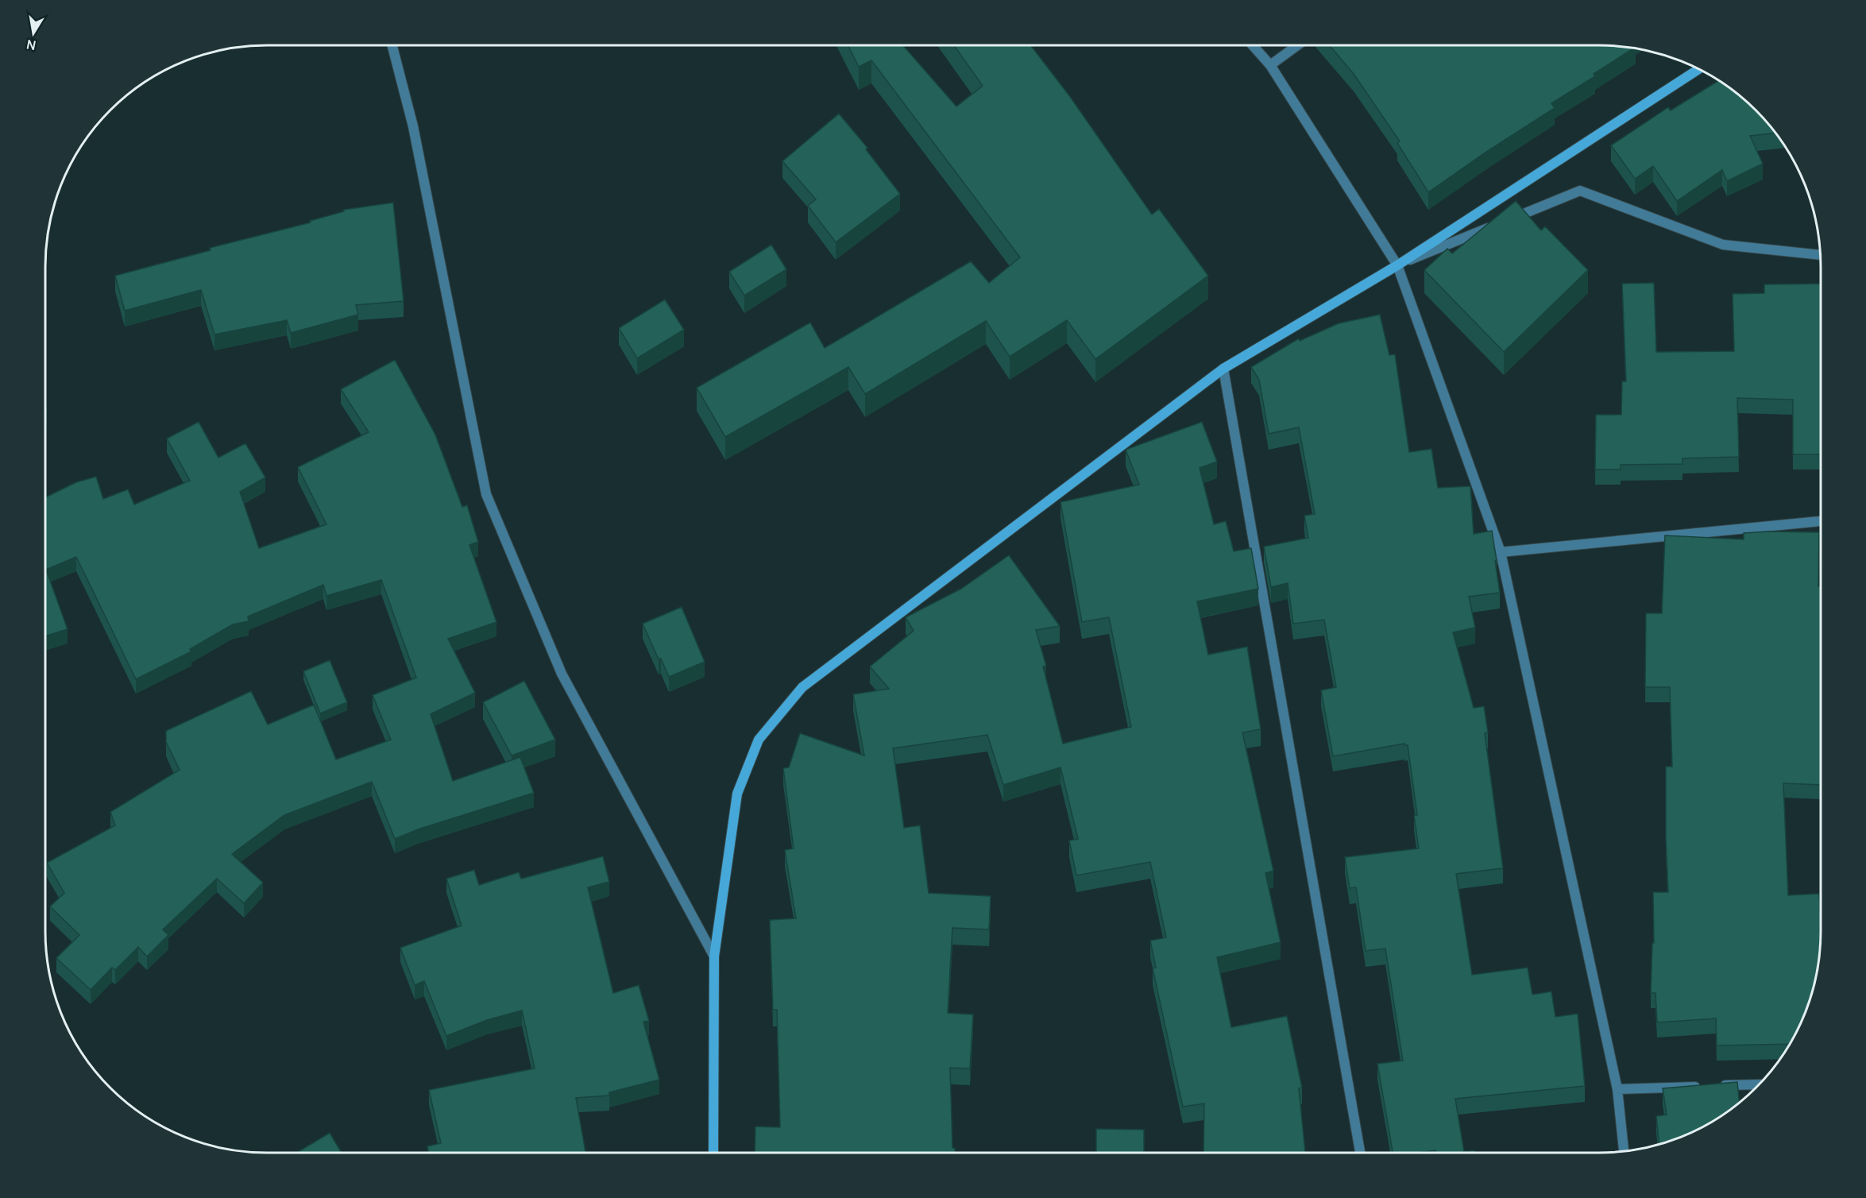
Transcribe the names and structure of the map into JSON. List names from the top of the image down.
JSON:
{
  "north": "bottom"
}
